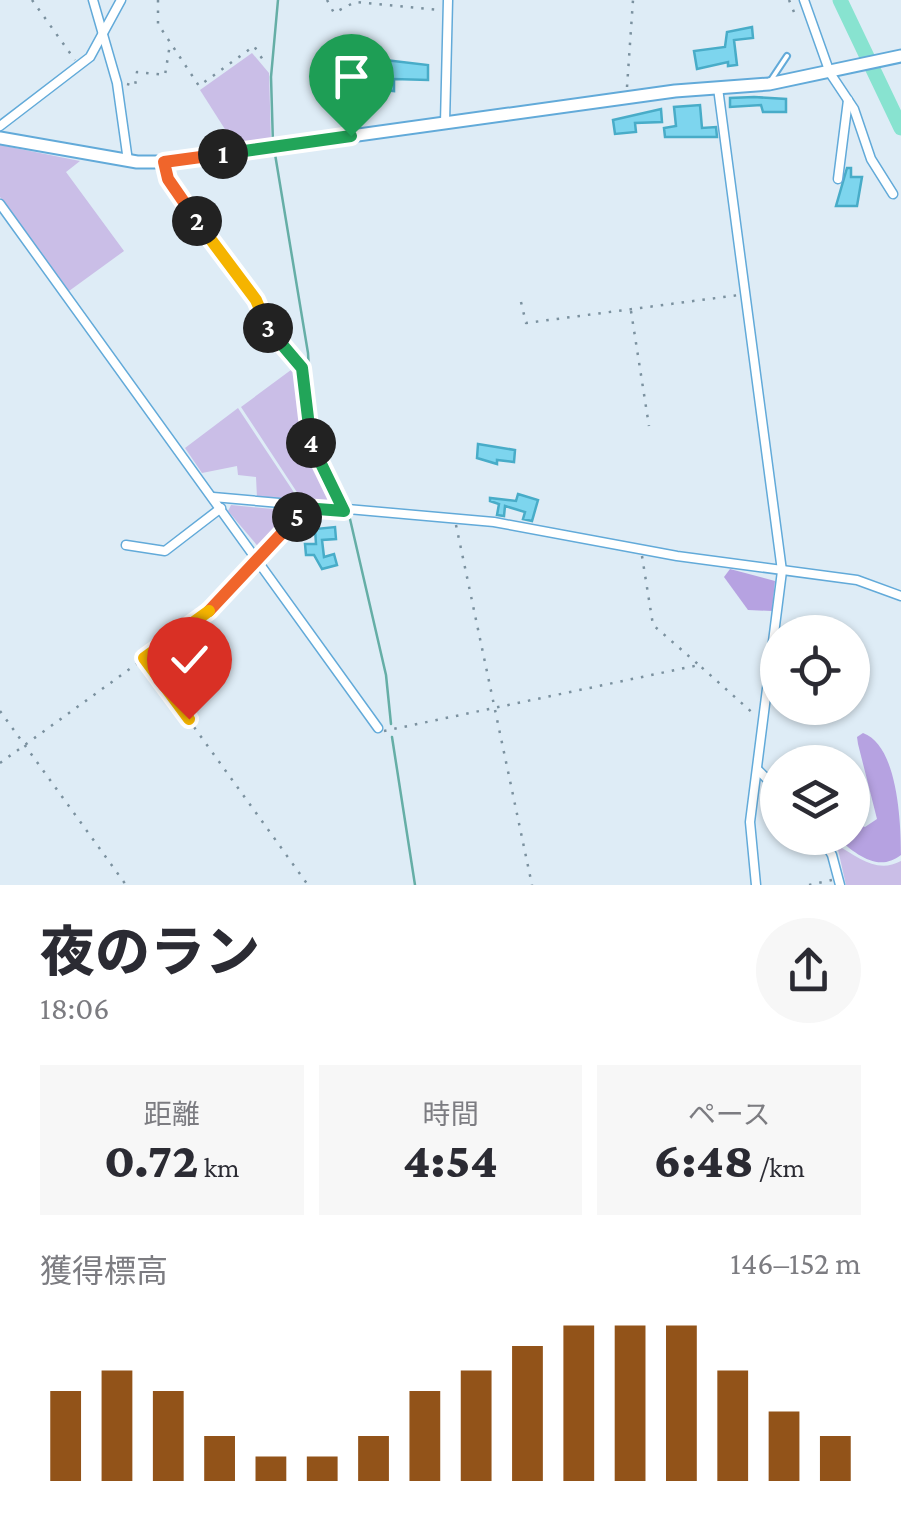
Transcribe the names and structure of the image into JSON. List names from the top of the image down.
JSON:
{
  "page": {
    "pins": [
      "1",
      "2",
      "3",
      "4",
      "5"
    ],
    "heading": ["夜のラン", "18:06"],
    "stats": [
      ["距離", "0.72 km"],
      ["時間", "4:54"],
      ["ペース", "6:48 /km"]
    ],
    "chart": ["獲得標高", "146–152 m"]
  }
}
